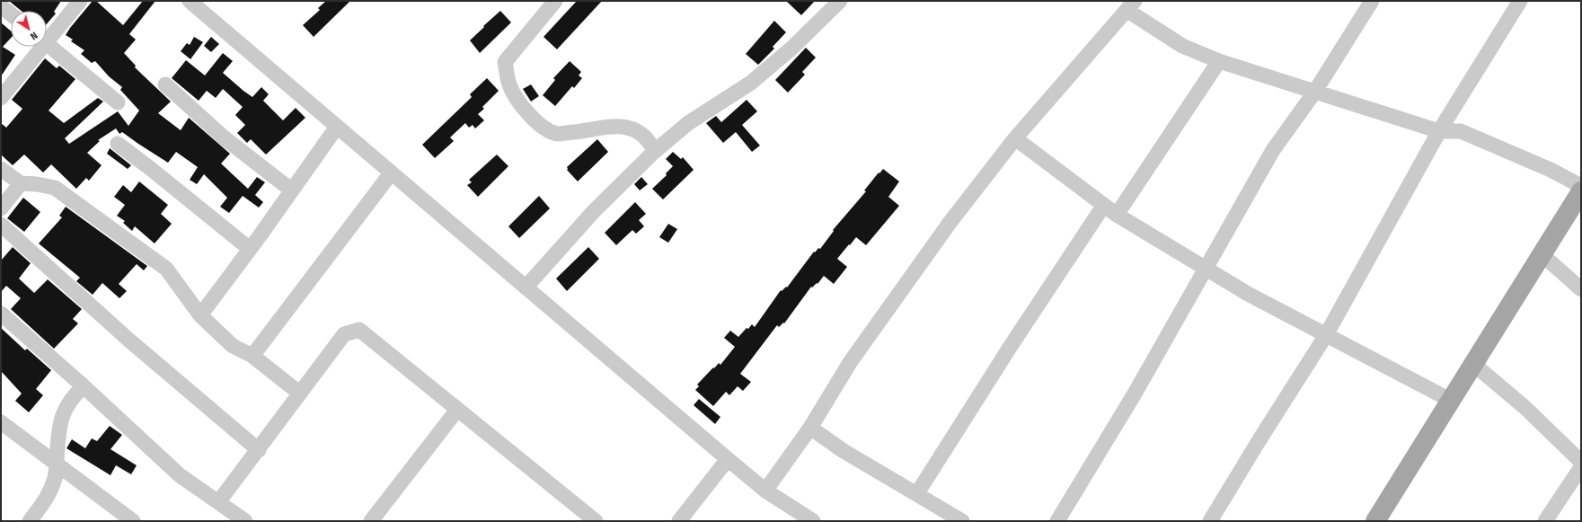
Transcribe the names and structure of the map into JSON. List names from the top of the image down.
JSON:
{
  "north": "bottom right"
}
